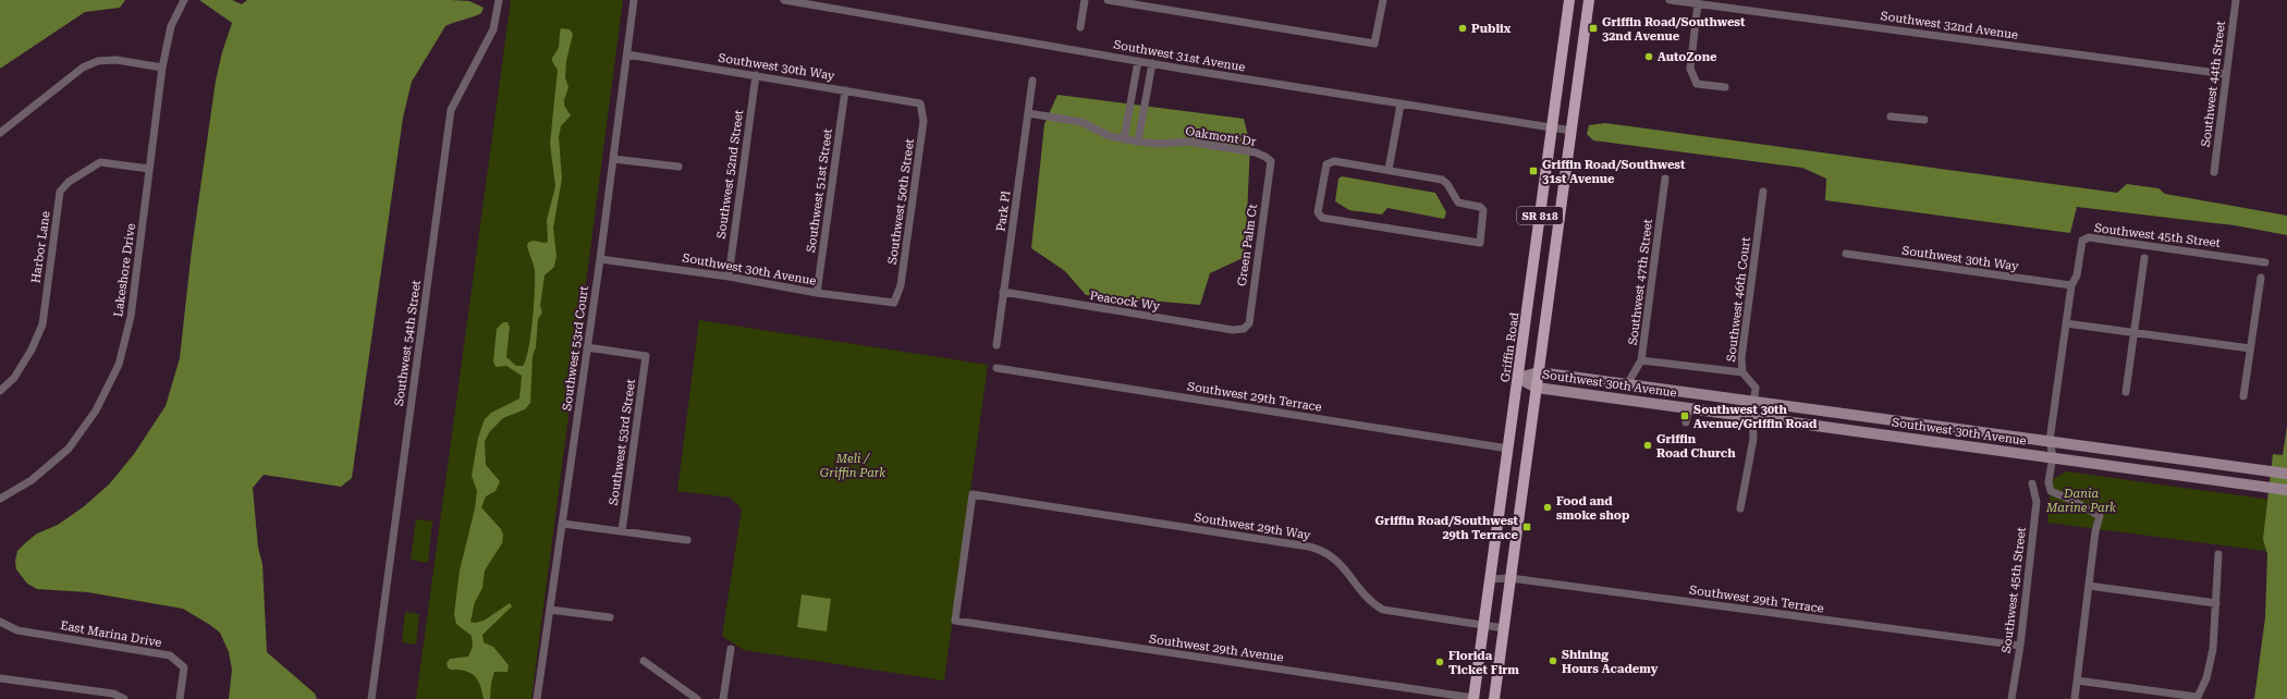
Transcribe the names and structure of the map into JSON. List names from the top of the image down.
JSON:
{
  "streets": {
    "main road": ["SR 818", "Southwest 30th Avenue", "Griffin Road"],
    "street": [
      "Southwest 32nd Avenue",
      "Southwest 31st Avenue",
      "Southwest 30th Way",
      "Southwest 44th Street",
      "Oakmont Dr",
      "Southwest 52nd Street",
      "Southwest 51st Street",
      "Southwest 50th Street",
      "Park Pl",
      "Southwest 45th Street",
      "Green Palm Ct",
      "Harbor Lane",
      "Lakeshore Drive",
      "Southwest 47th Street",
      "Southwest 46th Court",
      "Peacock Wy",
      "Southwest 54th Street",
      "Southwest 53rd Court",
      "Southwest 29th Terrace",
      "Southwest 53rd Street",
      "Southwest 29th Way",
      "East Marina Drive",
      "Southwest 29th Avenue"
    ]
  },
  "crossings": [
    ["Southwest 32nd Avenue", "Southwest 44th Street"],
    ["Southwest 31st Avenue", "SR 818"],
    ["Southwest 31st Avenue", "Griffin Road"],
    ["Southwest 30th Way", "Southwest 52nd Street"],
    ["Southwest 30th Way", "Southwest 51st Street"],
    ["Southwest 30th Way", "Southwest 50th Street"],
    ["Southwest 30th Way", "Southwest 45th Street"],
    ["Southwest 30th Way", "Southwest 53rd Court"],
    ["Oakmont Dr", "Green Palm Ct"],
    ["Southwest 52nd Street", "Southwest 30th Avenue"],
    ["Southwest 51st Street", "Southwest 30th Avenue"],
    ["Southwest 50th Street", "Southwest 30th Avenue"],
    ["Park Pl", "Peacock Wy"],
    ["SR 818", "Southwest 30th Avenue"],
    ["SR 818", "Southwest 29th Terrace"],
    ["SR 818", "Southwest 29th Way"],
    ["Southwest 45th Street", "Southwest 30th Avenue"],
    ["Southwest 45th Street", "Southwest 29th Terrace"],
    ["Green Palm Ct", "Peacock Wy"],
    ["Harbor Lane", "Lakeshore Drive"],
    ["Southwest 30th Avenue", "Southwest 47th Street"],
    ["Southwest 30th Avenue", "Southwest 46th Court"],
    ["Southwest 30th Avenue", "Griffin Road"],
    ["Southwest 30th Avenue", "Southwest 53rd Court"],
    ["Griffin Road", "Southwest 29th Terrace"],
    ["Griffin Road", "Southwest 29th Way"],
    ["Griffin Road", "Southwest 29th Avenue"],
    ["Southwest 53rd Court", "Southwest 53rd Street"],
    ["Southwest 29th Way", "Southwest 29th Avenue"]
  ],
  "parks": ["Meli / Griffin Park", "Dania Marine Park"],
  "places": {
    "other": [
      "Publix",
      "AutoZone",
      "Griffin Road Church",
      "Food and smoke shop",
      "Shining Hours Academy",
      "Florida Ticket Firm"
    ],
    "transit": [
      "Griffin Road/Southwest 32nd Avenue",
      "Griffin Road/Southwest 31st Avenue",
      "Southwest 30th Avenue/Griffin Road",
      "Griffin Road/Southwest 29th Terrace"
    ]
  }
}
